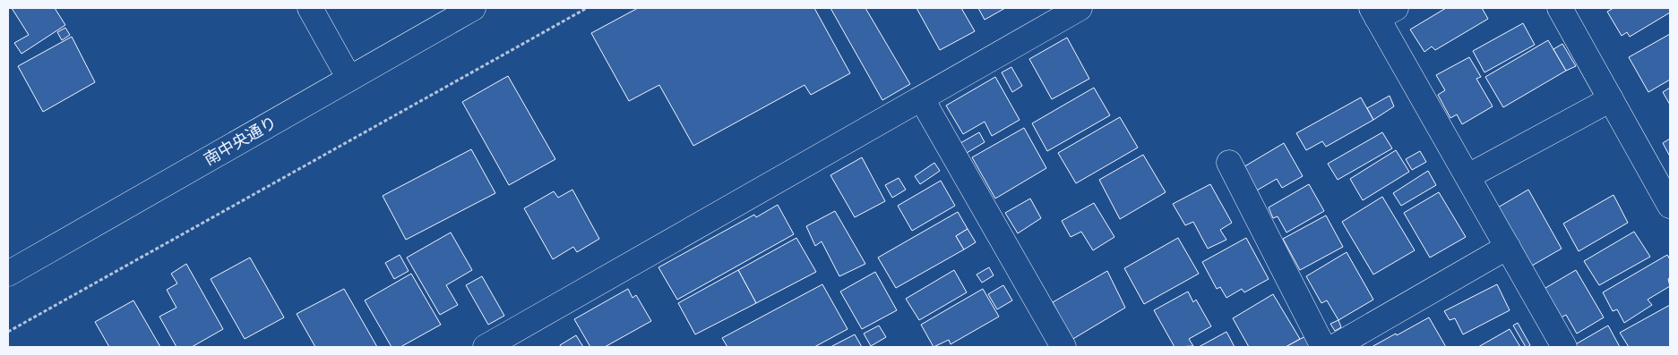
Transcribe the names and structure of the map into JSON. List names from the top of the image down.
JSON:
{
  "streets": {
    "street": ["南中央通り"]
  }
}
